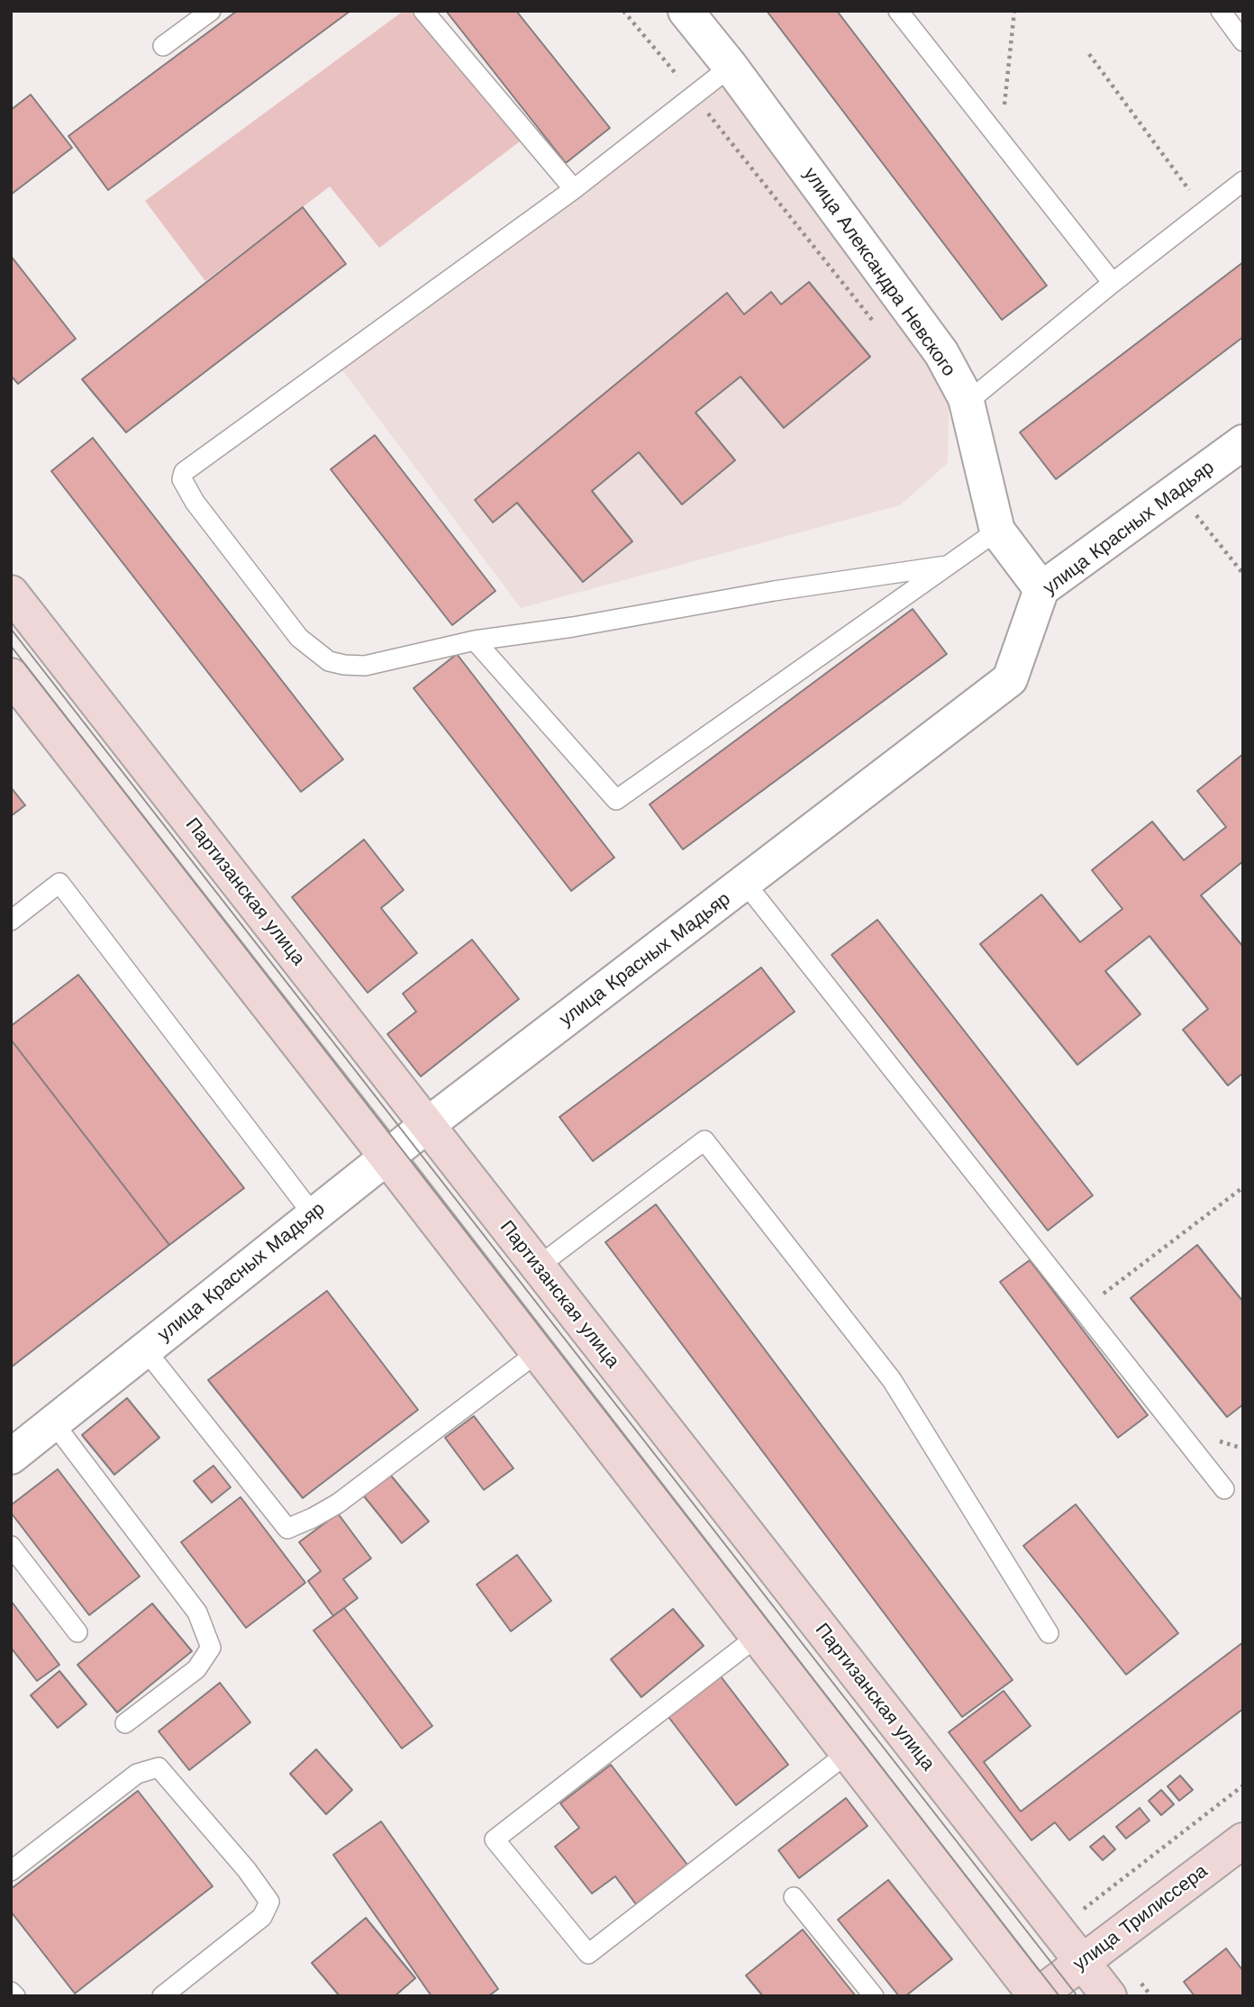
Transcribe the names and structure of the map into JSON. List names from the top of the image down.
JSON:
{
  "streets": {
    "street": [
      "улица Александра Невского",
      "улица Красных Мадьяр",
      "Партизанская улица",
      "улица Трилиссера"
    ]
  },
  "crossings": [
    ["улица Александра Невского", "улица Красных Мадьяр"],
    ["улица Красных Мадьяр", "Партизанская улица"],
    ["Партизанская улица", "улица Трилиссера"]
  ]
}
